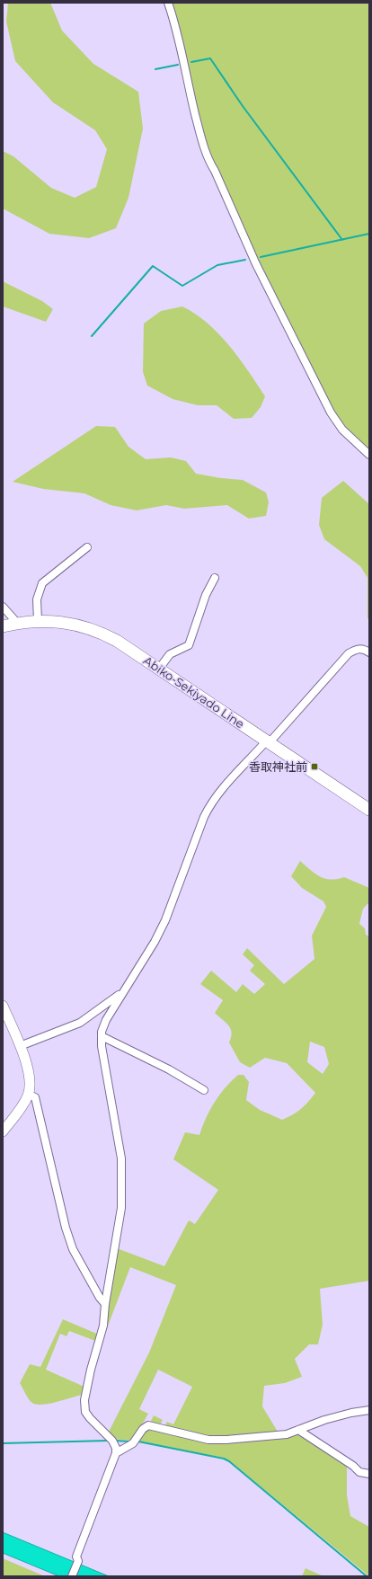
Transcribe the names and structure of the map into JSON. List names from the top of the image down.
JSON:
{
  "streets": {
    "main road": ["Abiko-Sekiyado Line"]
  },
  "places": {
    "transit": ["香取神社前"]
  }
}
